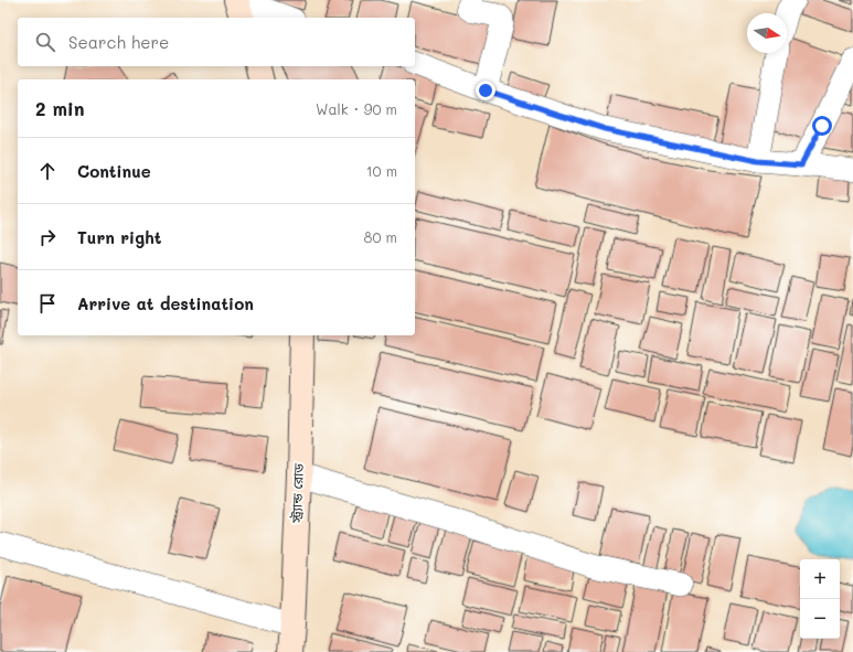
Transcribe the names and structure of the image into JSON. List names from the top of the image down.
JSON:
{
  "streets": {
    "main road": ["স্ট্র্যান্ড রোড"]
  },
  "north": "right",
  "page": {
    "search": "Search here",
    "heading": ["2 min", "Walk · 90 m"],
    "list": [
      ["Continue", "10 m"],
      ["Turn right", "80 m"],
      "Arrive at destination"
    ],
    "map_buttons": ["+", "−"]
  }
}
